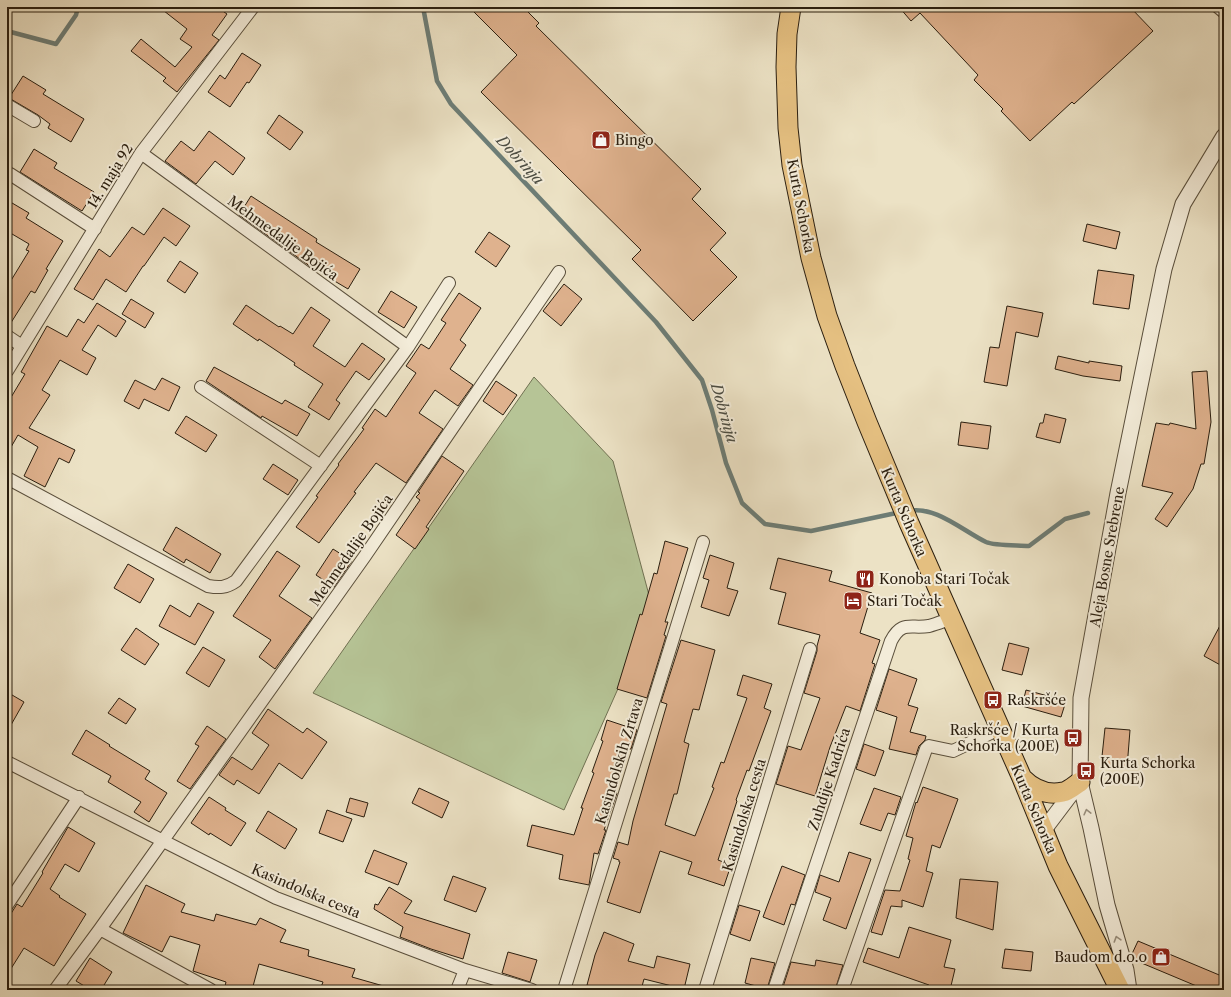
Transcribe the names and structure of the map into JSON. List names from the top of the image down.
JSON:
{
  "streets": {
    "main road": ["Kurta Schorka"],
    "street": [
      "14. maja 92",
      "Mehmedalije Bojića",
      "Aleja Bosne Srebrene",
      "Kasindolskih Zrtava",
      "Zuhdije Kadrića",
      "Kasindolska cesta"
    ]
  },
  "crossings": [
    ["14. maja 92", "Mehmedalije Bojića"],
    ["Kurta Schorka", "Zuhdije Kadrića"],
    ["Mehmedalije Bojića", "Kasindolska cesta"]
  ],
  "water": ["Dobrinja"],
  "places": {
    "shop": ["Bingo", "Baudom d.o.o"],
    "restaurant": ["Konoba Stari Točak"],
    "hotel": ["Stari Točak"],
    "bus stop": ["Raskršće", "Raskršće / Kurta Schorka (200E)", "Kurta Schorka (200E)"]
  }
}
